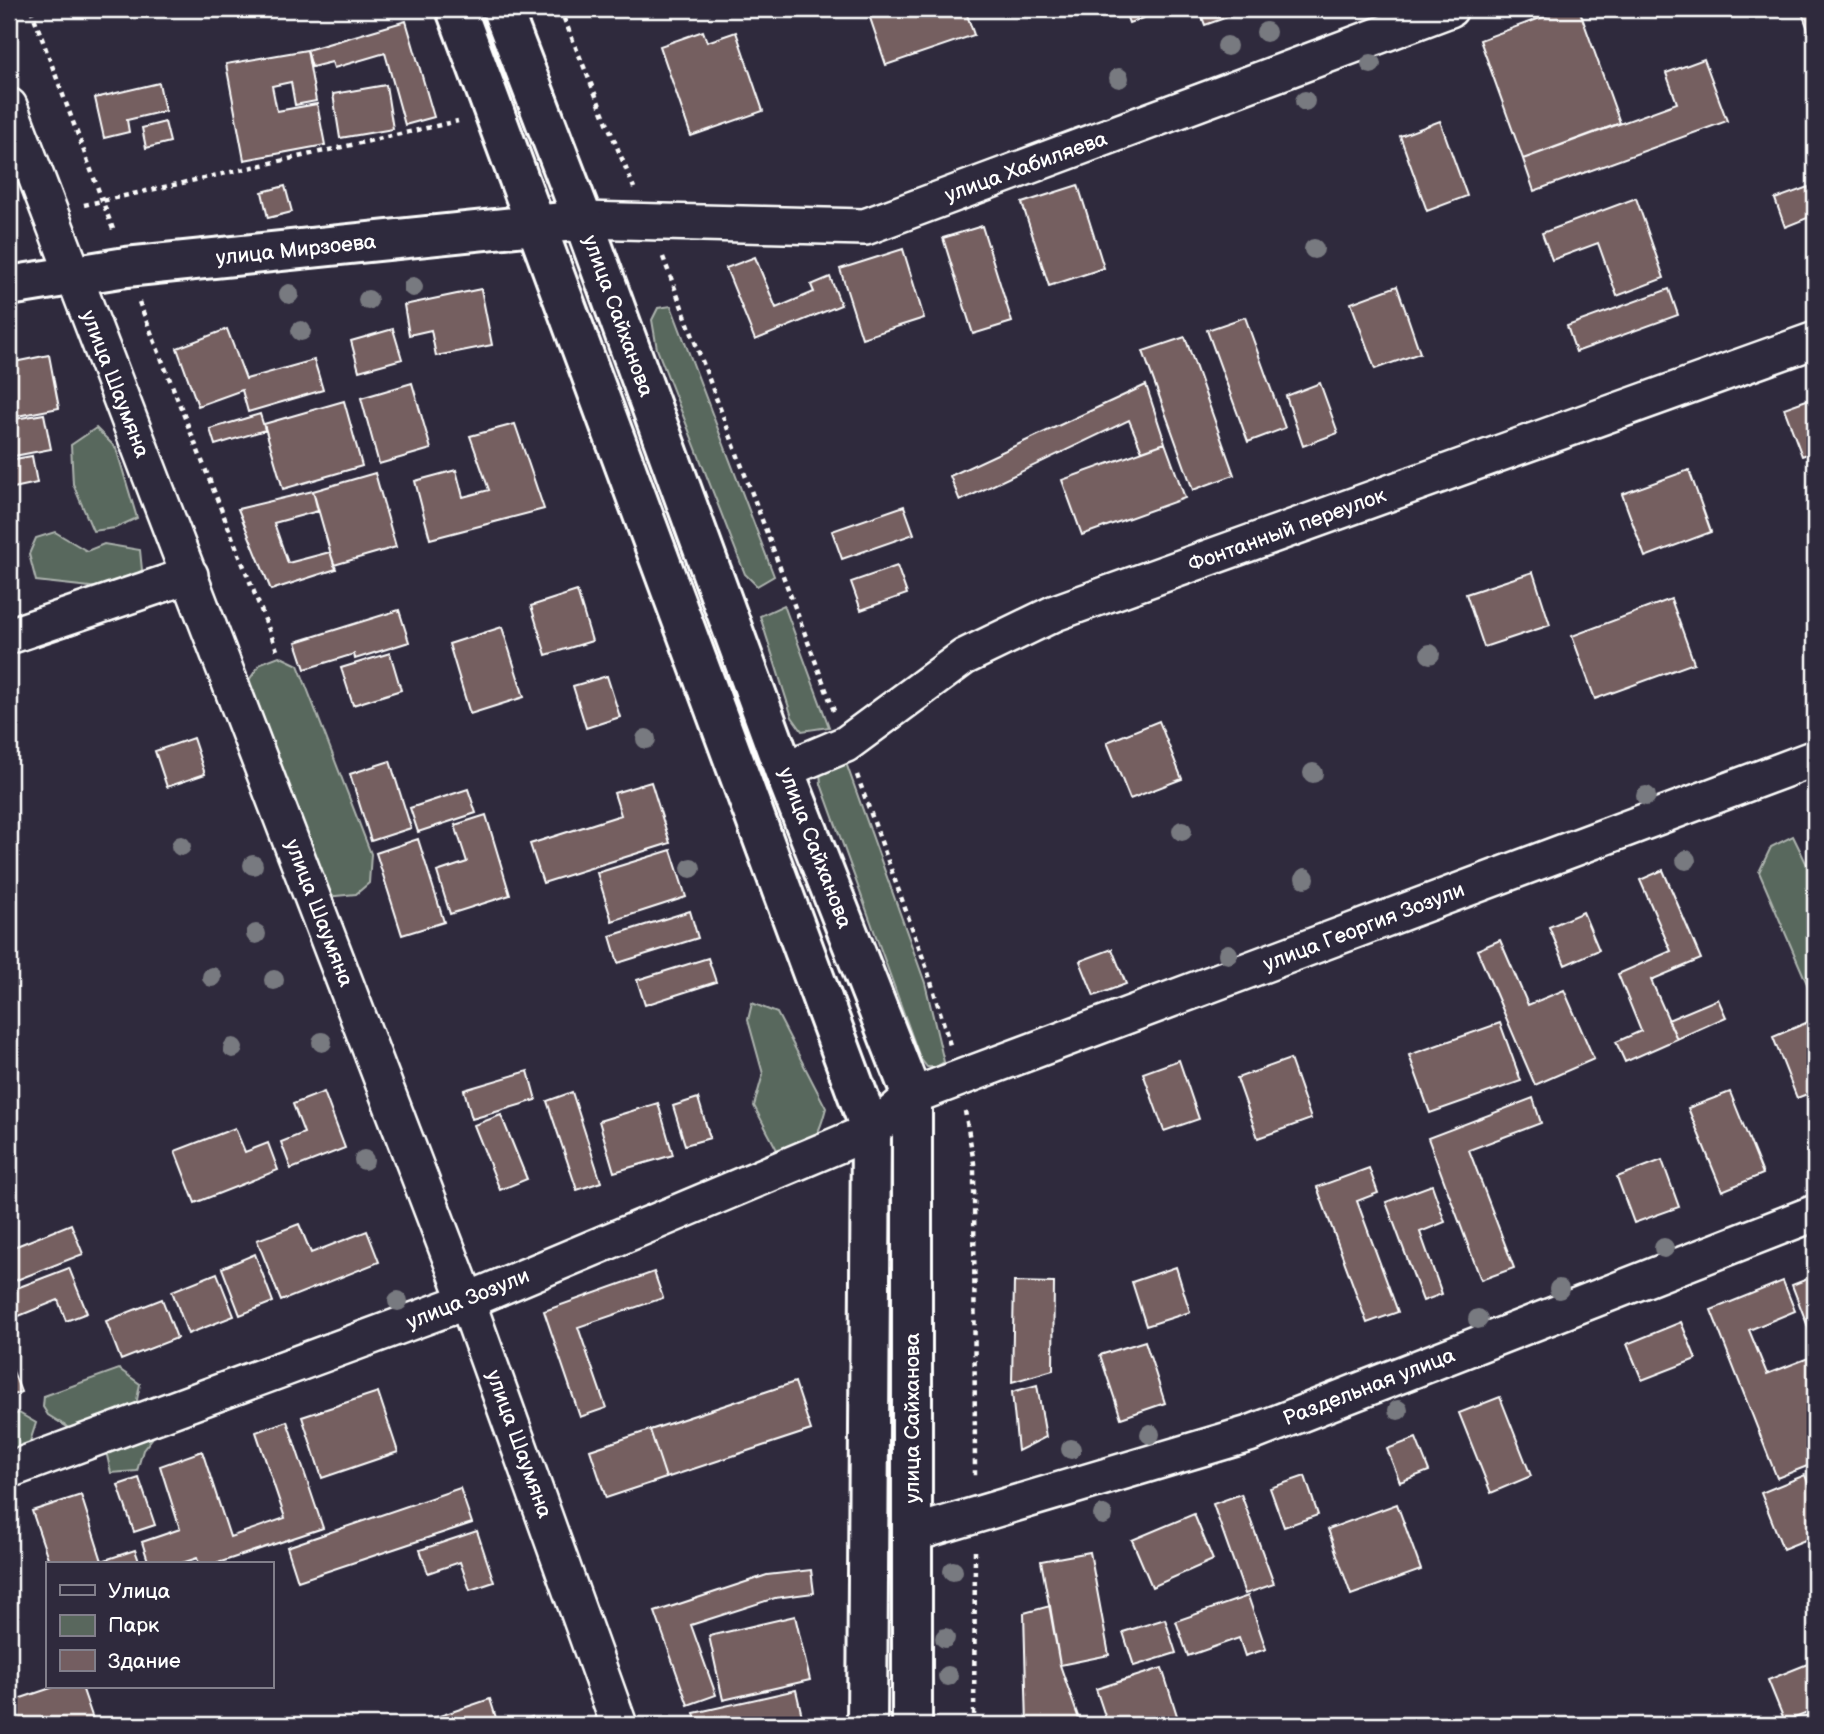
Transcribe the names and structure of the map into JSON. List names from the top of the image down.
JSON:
{
  "streets": {
    "main road": ["улица Мирзоева", "улица Сайханова"],
    "street": [
      "улица Хабиляева",
      "улица Шаумяна",
      "Фонтанный переулок",
      "улица Георгия Зозули",
      "улица Зозули",
      "Раздельная улица"
    ]
  },
  "crossings": [
    ["улица Хабиляева", "улица Мирзоева"],
    ["улица Хабиляева", "улица Сайханова"],
    ["улица Мирзоева", "улица Сайханова"],
    ["улица Мирзоева", "улица Шаумяна"],
    ["улица Сайханова", "Фонтанный переулок"],
    ["улица Сайханова", "улица Георгия Зозули"],
    ["улица Сайханова", "улица Зозули"],
    ["улица Сайханова", "Раздельная улица"],
    ["улица Шаумяна", "улица Зозули"],
    ["улица Георгия Зозули", "улица Зозули"]
  ],
  "legend": ["Улица", "Парк", "Здание"]
}
